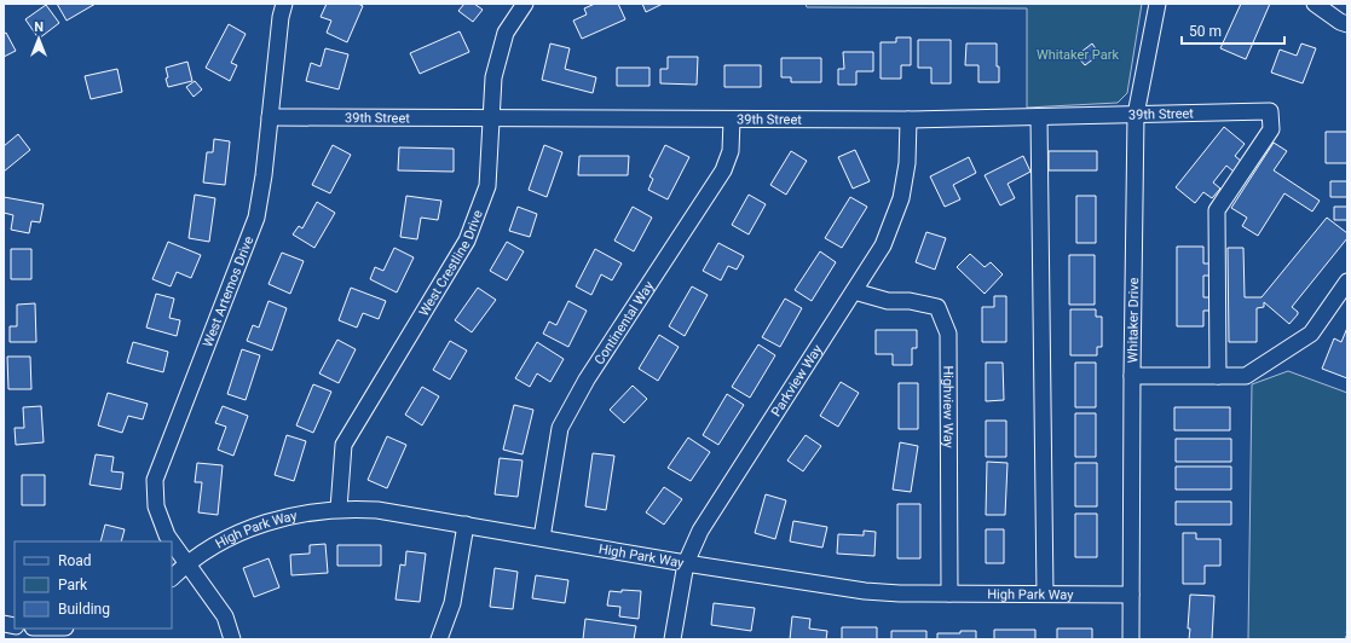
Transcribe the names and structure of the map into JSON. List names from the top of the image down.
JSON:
{
  "streets": {
    "street": [
      "39th Street",
      "West Crestline Drive",
      "West Artemos Drive",
      "Whitaker Drive",
      "Continental Way",
      "Parkview Way",
      "Highview Way",
      "High Park Way"
    ]
  },
  "crossings": [
    ["39th Street", "West Crestline Drive"],
    ["39th Street", "West Artemos Drive"],
    ["39th Street", "Whitaker Drive"],
    ["39th Street", "Continental Way"],
    ["39th Street", "Parkview Way"],
    ["West Crestline Drive", "High Park Way"],
    ["West Artemos Drive", "High Park Way"],
    ["Whitaker Drive", "High Park Way"],
    ["Continental Way", "High Park Way"],
    ["Parkview Way", "Highview Way"],
    ["Parkview Way", "High Park Way"],
    ["Highview Way", "High Park Way"]
  ],
  "parks": ["Whitaker Park"],
  "legend": ["Road", "Park", "Building"],
  "scale_bar": "50 m",
  "north": "top"
}
